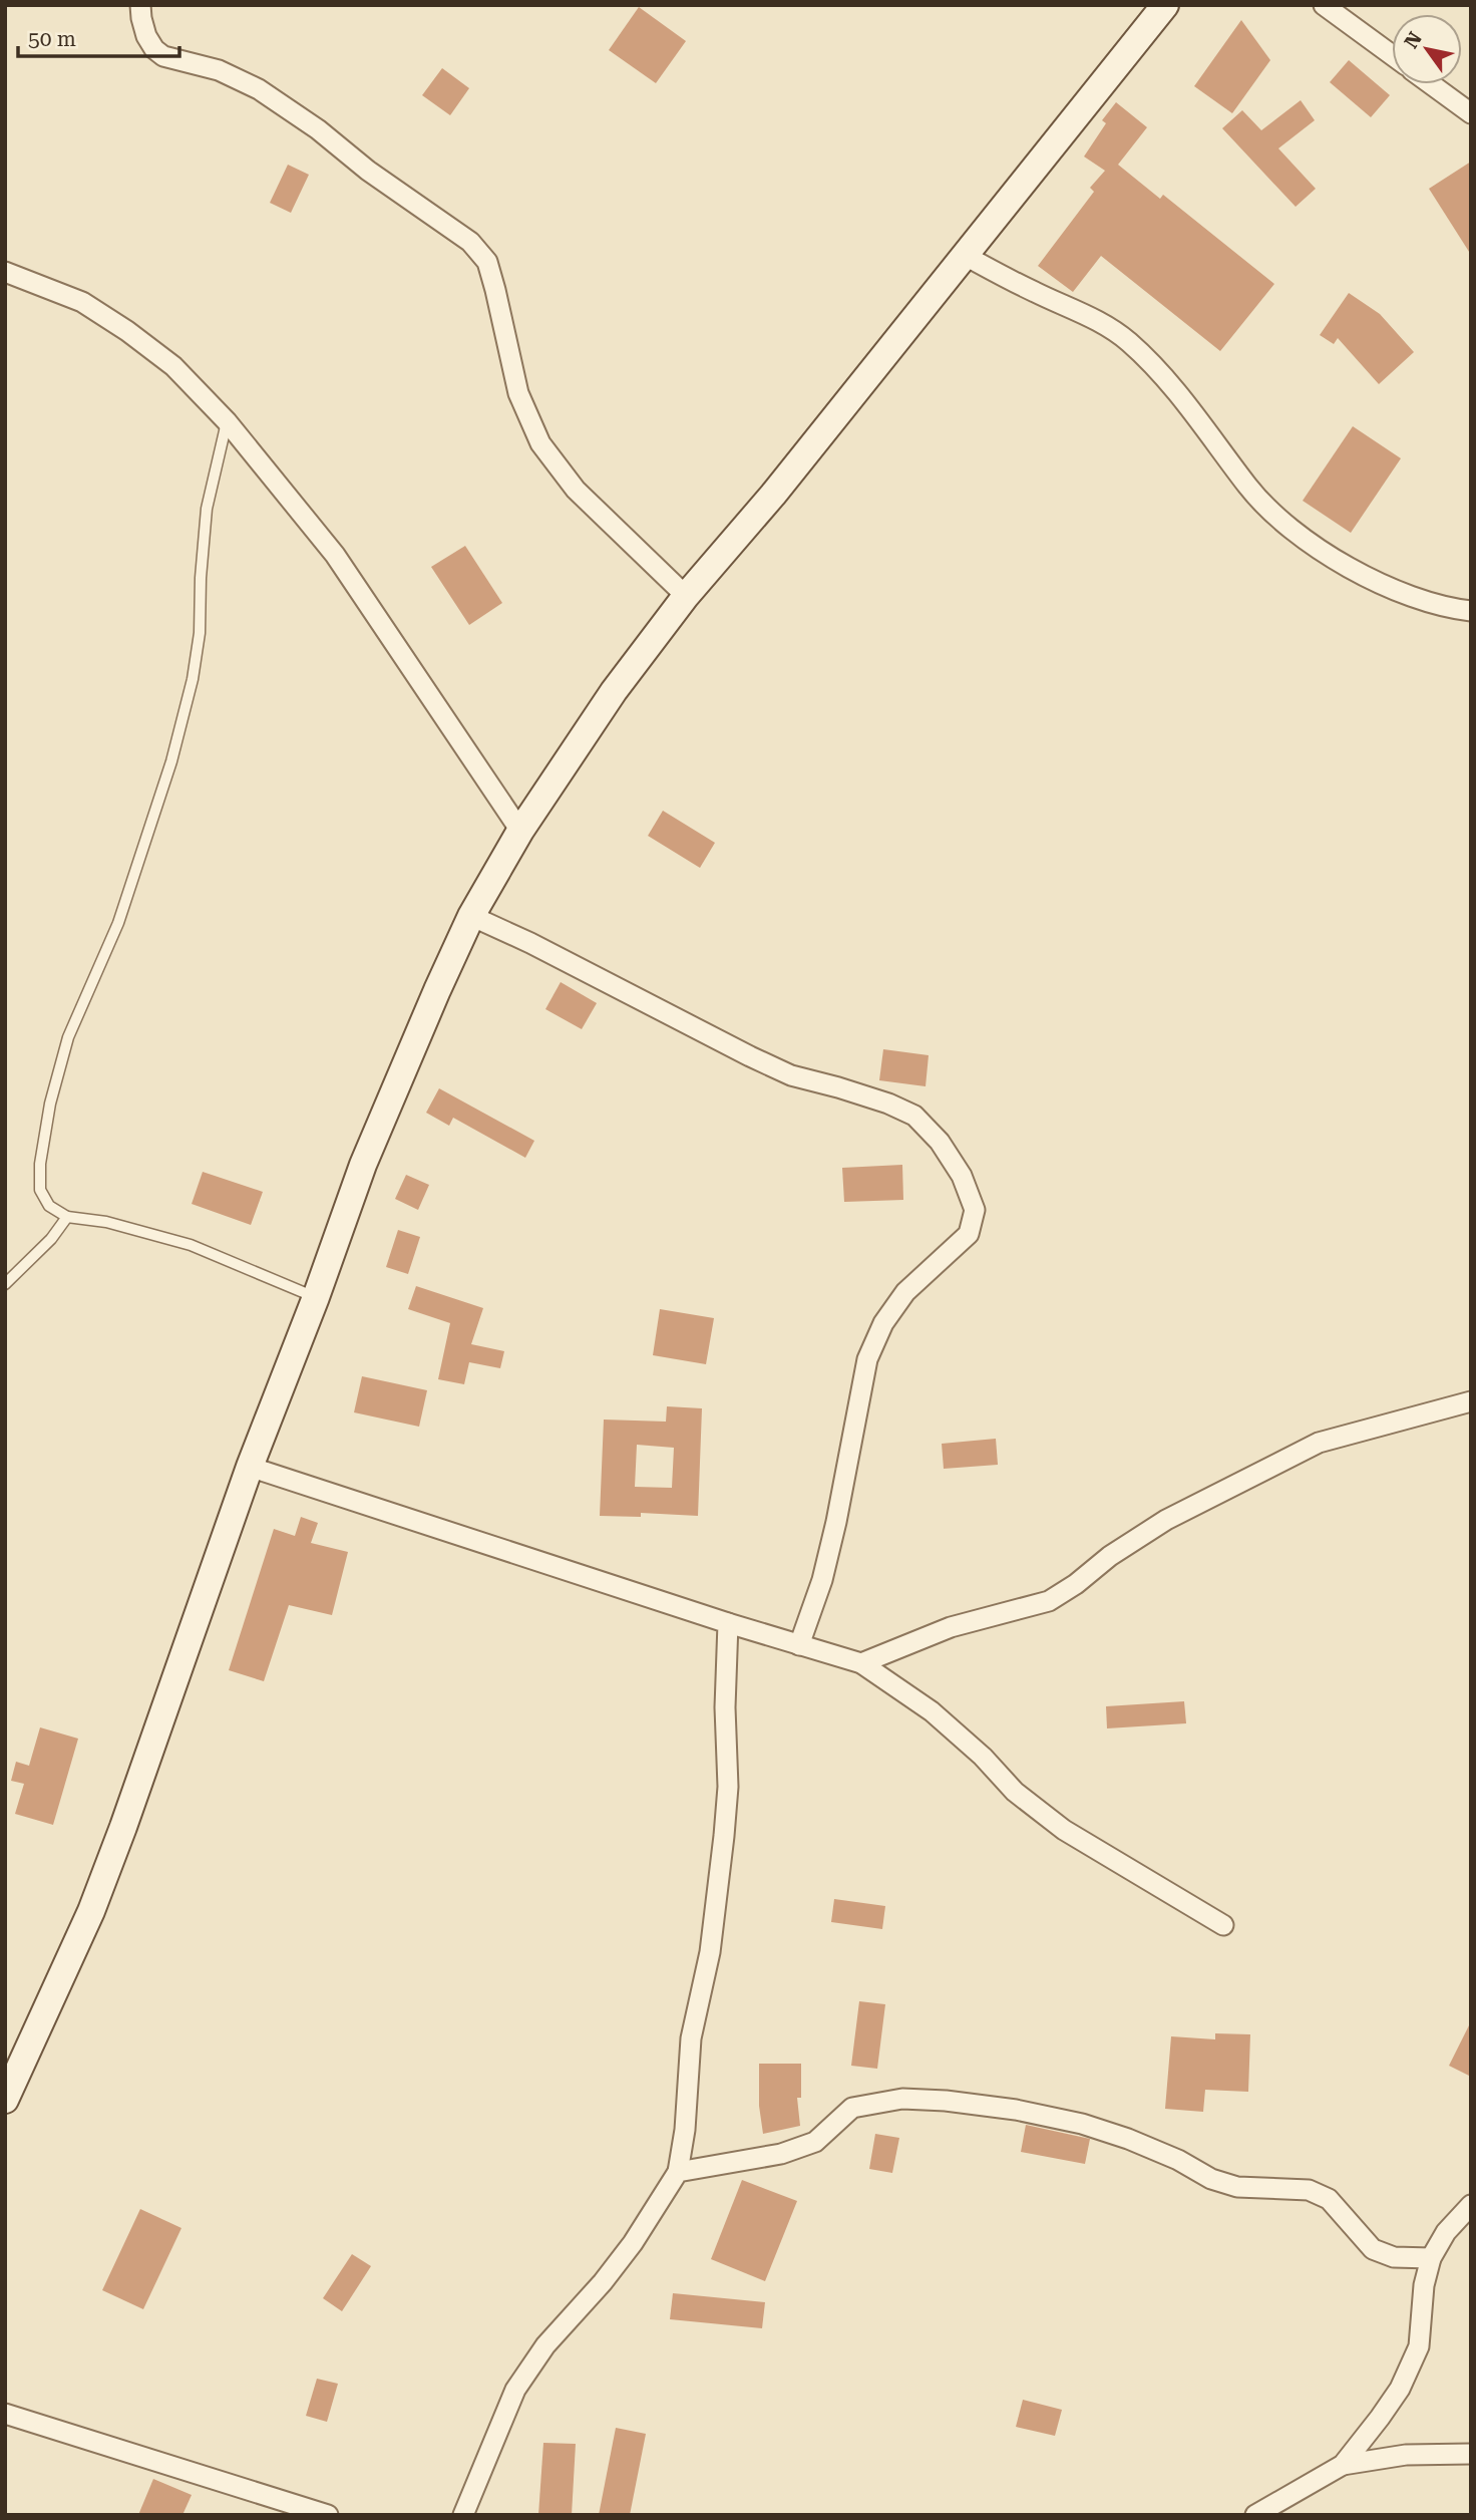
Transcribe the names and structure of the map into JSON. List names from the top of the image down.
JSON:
{
  "scale_bar": "50 m",
  "north": "top left"
}
